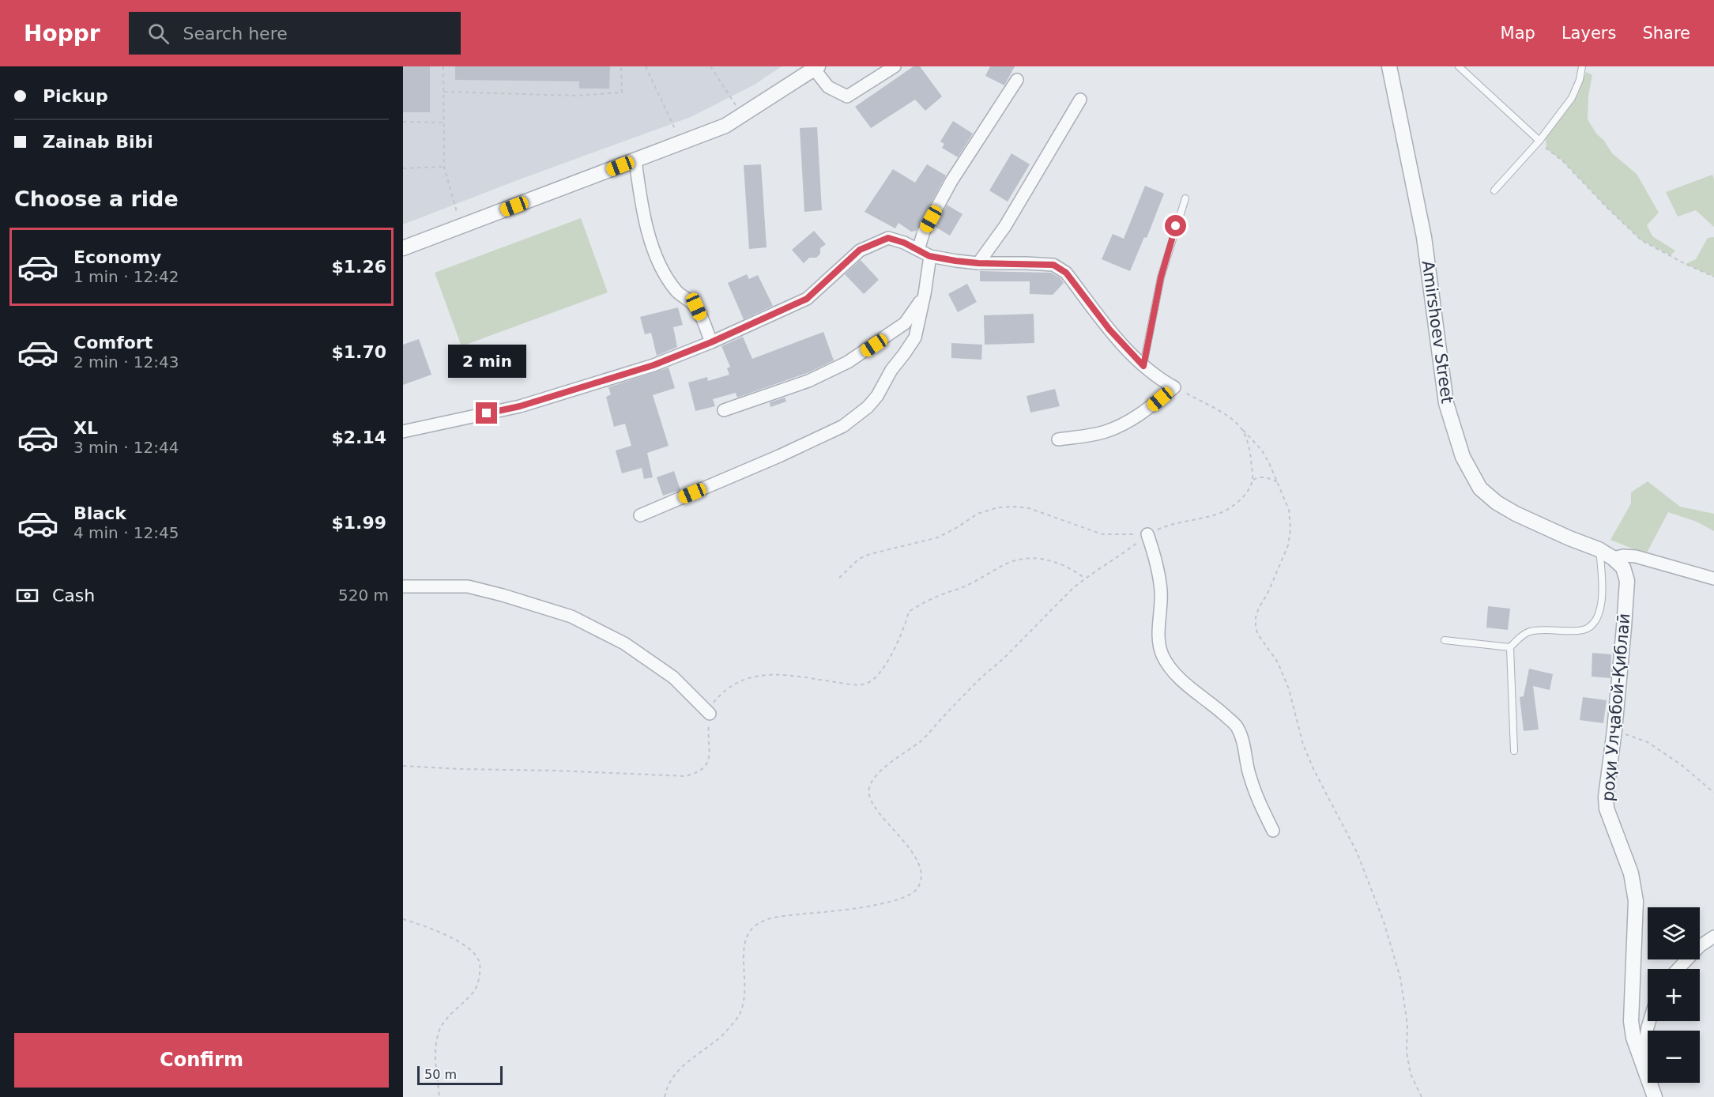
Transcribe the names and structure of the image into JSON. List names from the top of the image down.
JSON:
{
  "streets": {
    "street": ["Amirshoev Street", "роҳи Улҷабой-Қиблаӣ"]
  },
  "crossings": [
    ["Amirshoev Street", "роҳи Улҷабой-Қиблаӣ"]
  ],
  "scale_bar": "50 m",
  "page": {
    "header": "Hoppr",
    "search": "Search here",
    "nav": ["Map", "Layers", "Share"],
    "banner": ["Pickup", "Zainab Bibi"],
    "heading": "Choose a ride",
    "list": [
      {
        "name": "Economy",
        "note": "1 min · 12:42",
        "value": "$1.26"
      },
      {
        "name": "Comfort",
        "note": "2 min · 12:43",
        "value": "$1.70"
      },
      {
        "name": "XL",
        "note": "3 min · 12:44",
        "value": "$2.14"
      },
      {
        "name": "Black",
        "note": "4 min · 12:45",
        "value": "$1.99"
      }
    ],
    "bubble": "2 min",
    "pay": ["Cash", "520 m"],
    "map_buttons": ["+", "−"],
    "buttons": "Confirm",
    "scale": "50 m"
  }
}
